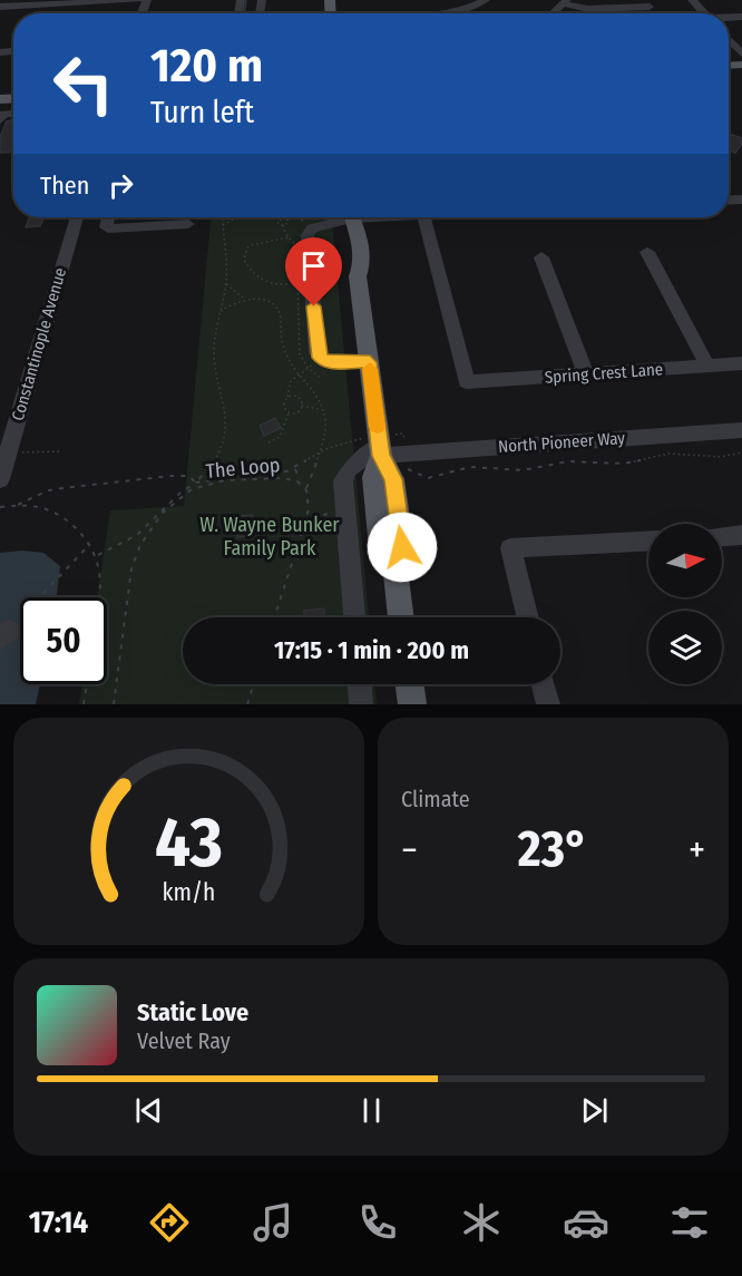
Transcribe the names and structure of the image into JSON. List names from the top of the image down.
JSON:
{
  "streets": {
    "street": ["Constantinople Avenue", "Spring Crest Lane", "North Pioneer Way"],
    "path": ["The Loop"]
  },
  "parks": ["W. Wayne Bunker Family Park"],
  "north": "right",
  "page": {
    "turn": ["120 m", "Turn left"],
    "then": "Then",
    "limit": "50",
    "trip": "17:15 · 1 min · 200 m",
    "tile": "Climate",
    "heat": ["−", "23°", "+"],
    "song": ["Static Love", "Velvet Ray"],
    "tabs": "17:14",
    "gauge": ["43", "km/h"]
  }
}
